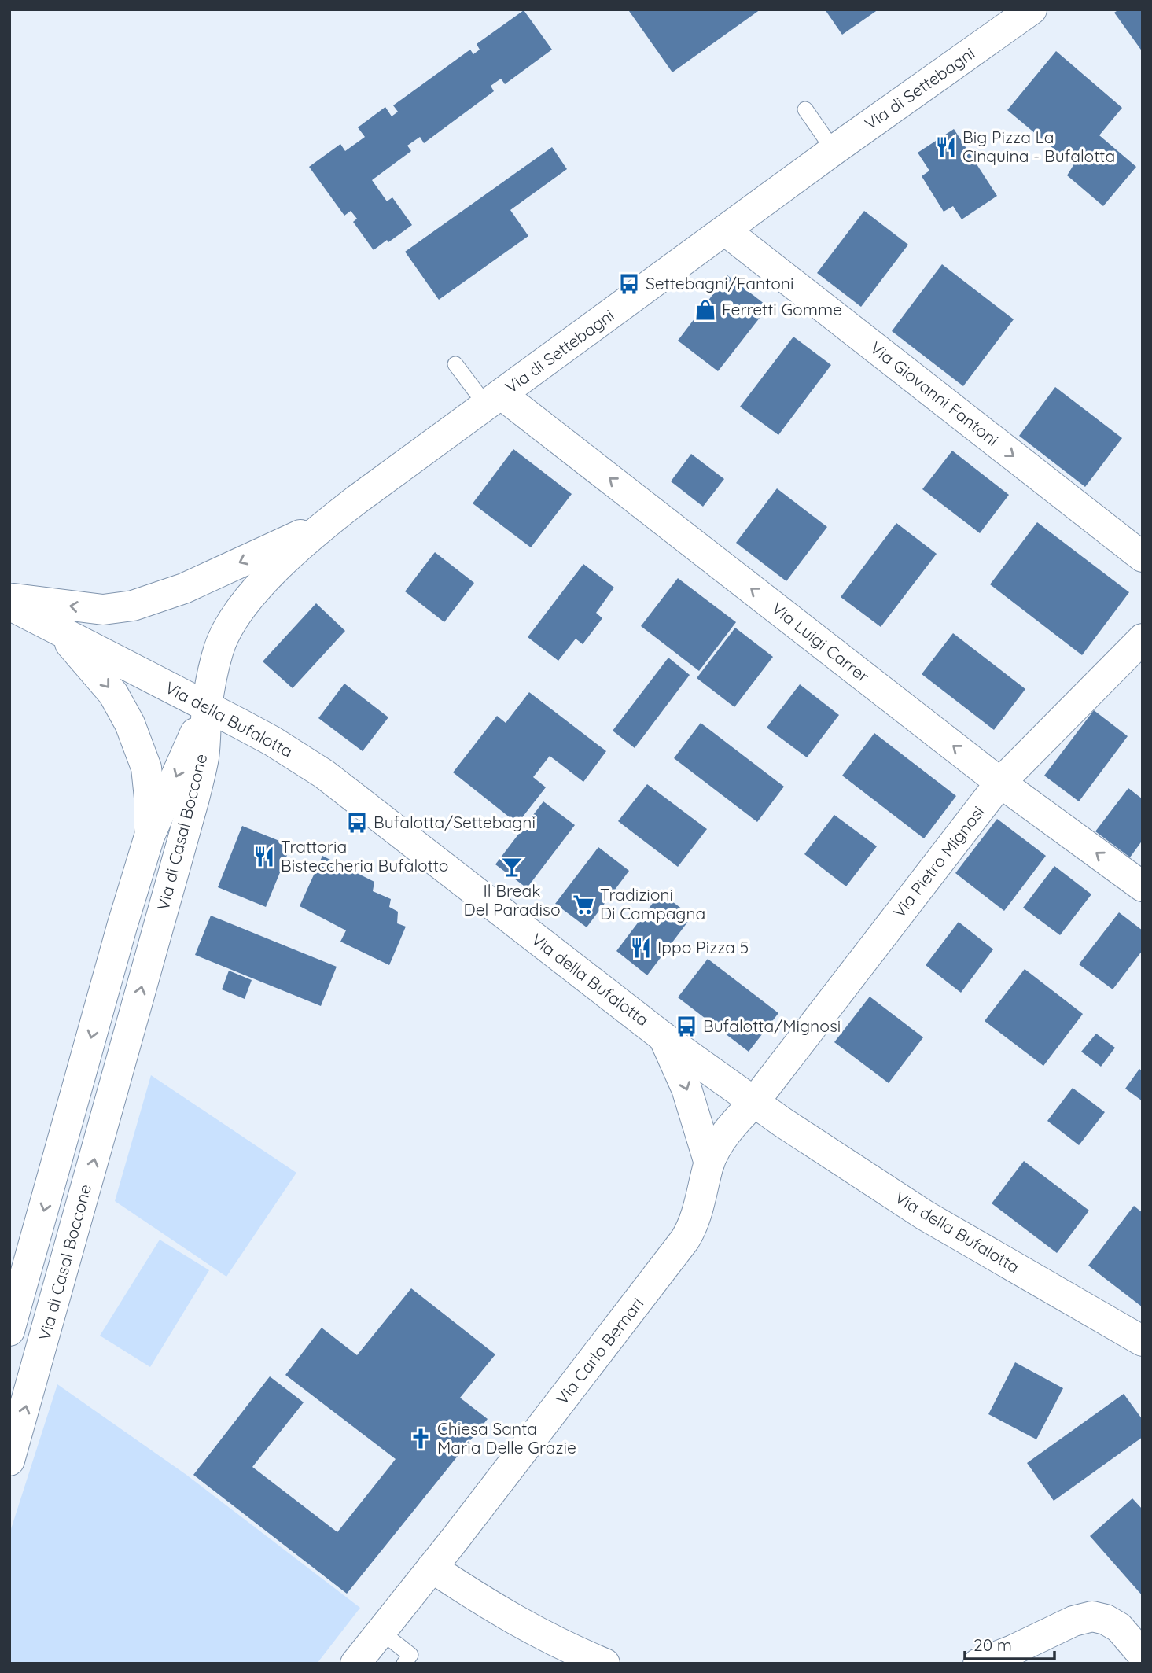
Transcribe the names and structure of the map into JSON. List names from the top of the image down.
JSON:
{
  "streets": {
    "street": [
      "Via di Settebagni",
      "Via Giovanni Fantoni",
      "Via Luigi Carrer",
      "Via della Bufalotta",
      "Via di Casal Boccone",
      "Via Pietro Mignosi",
      "Via Carlo Bernari"
    ]
  },
  "crossings": [
    ["Via di Settebagni", "Via Giovanni Fantoni"],
    ["Via di Settebagni", "Via Luigi Carrer"],
    ["Via di Settebagni", "Via della Bufalotta"],
    ["Via di Settebagni", "Via di Casal Boccone"],
    ["Via Luigi Carrer", "Via Pietro Mignosi"],
    ["Via della Bufalotta", "Via di Casal Boccone"],
    ["Via della Bufalotta", "Via Pietro Mignosi"],
    ["Via della Bufalotta", "Via Carlo Bernari"],
    ["Via Pietro Mignosi", "Via Carlo Bernari"]
  ],
  "one_way": ["Via Giovanni Fantoni", "Via Luigi Carrer"],
  "places": {
    "restaurant": ["Big Pizza La Cinquina - Bufalotta", "Trattoria Bisteccheria Bufalotto", "Ippo Pizza 5"],
    "bus stop": ["Settebagni/Fantoni", "Bufalotta/Settebagni", "Bufalotta/Mignosi"],
    "shop": ["Ferretti Gomme"],
    "bar": ["Il Break Del Paradiso"],
    "supermarket": ["Tradizioni Di Campagna"],
    "church": ["Chiesa Santa Maria Delle Grazie"]
  },
  "scale_bar": "20 m"
}
